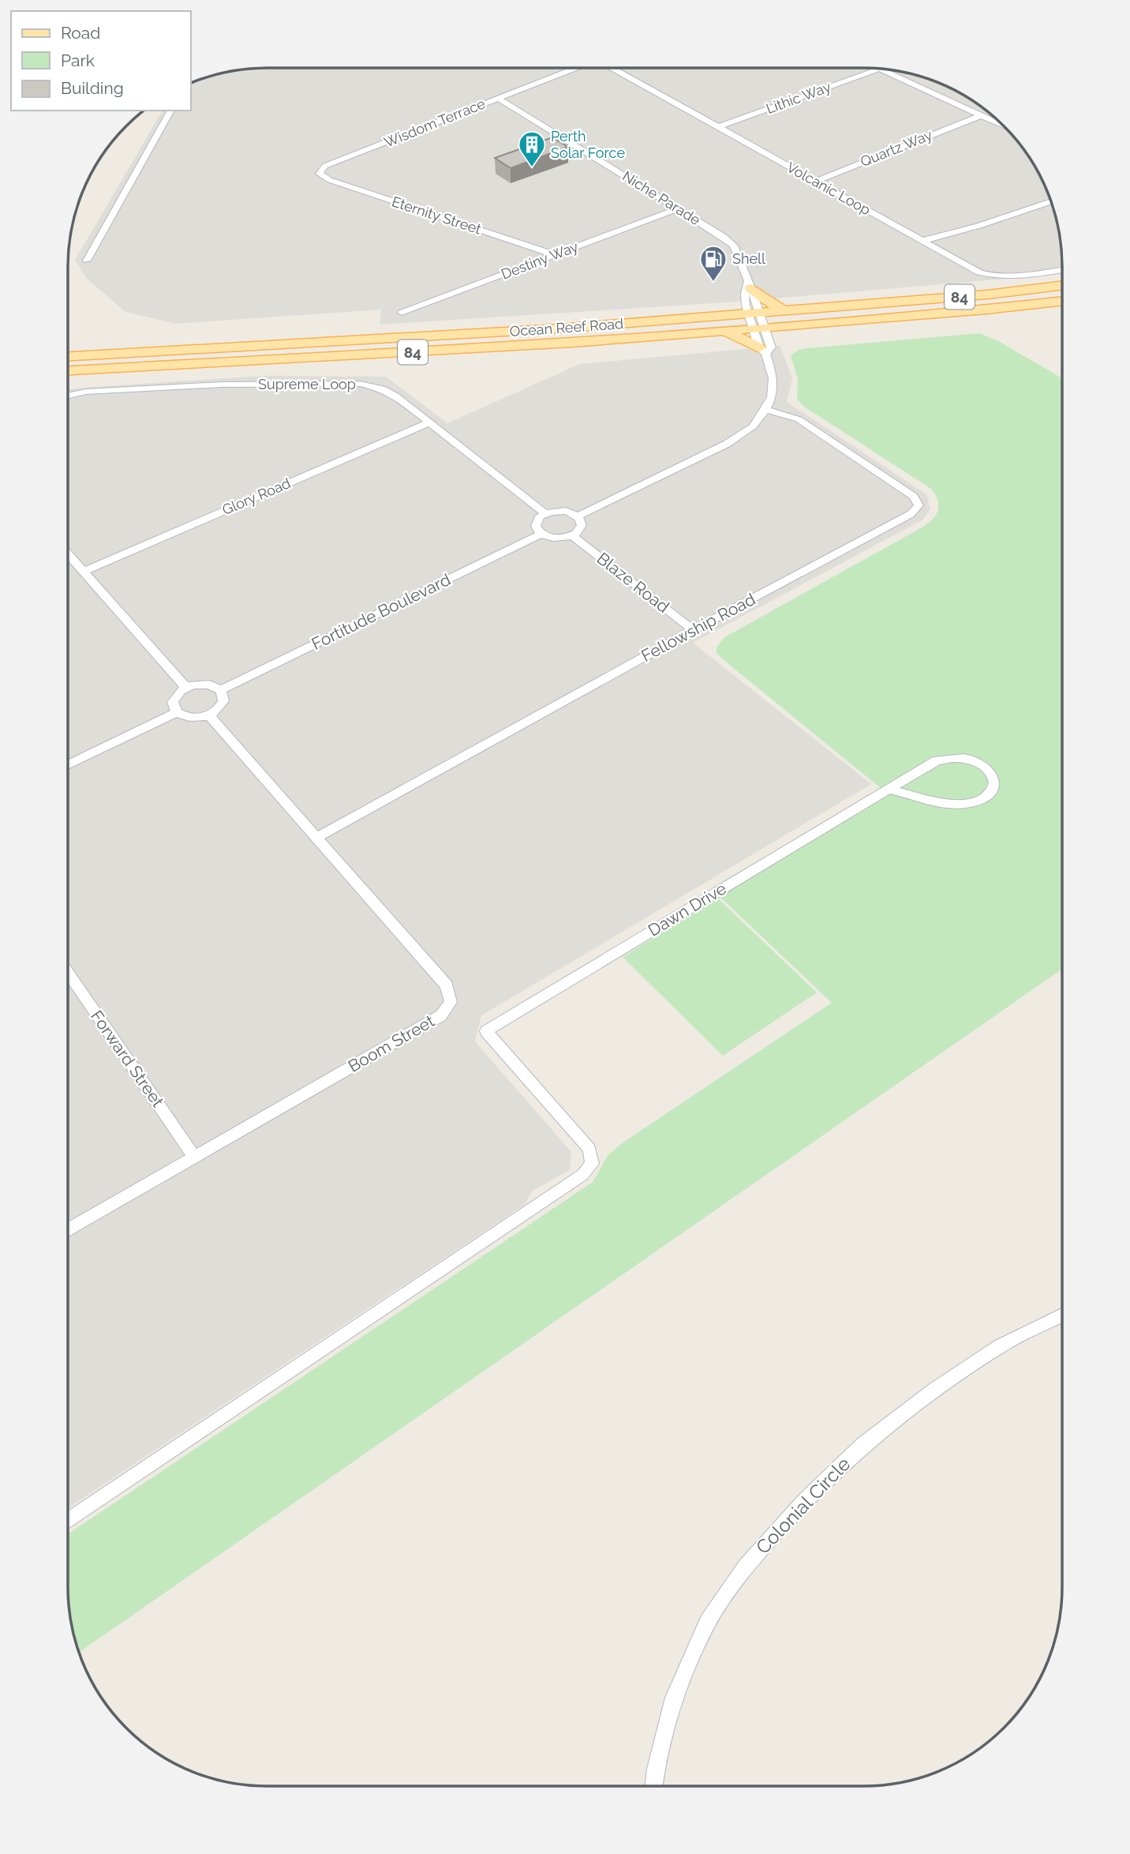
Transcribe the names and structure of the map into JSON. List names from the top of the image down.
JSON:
{
  "streets": {
    "main road": ["84", "Ocean Reef Road"],
    "street": [
      "Lithic Way",
      "Wisdom Terrace",
      "Quartz Way",
      "Volcanic Loop",
      "Niche Parade",
      "Eternity Street",
      "Destiny Way",
      "Supreme Loop",
      "Glory Road",
      "Blaze Road",
      "Fortitude Boulevard",
      "Fellowship Road",
      "Dawn Drive",
      "Boom Street",
      "Forward Street",
      "Colonial Circle"
    ]
  },
  "crossings": [
    ["Lithic Way", "Volcanic Loop"],
    ["Wisdom Terrace", "Niche Parade"],
    ["Wisdom Terrace", "Eternity Street"],
    ["Quartz Way", "Volcanic Loop"],
    ["Niche Parade", "Destiny Way"],
    ["Niche Parade", "Ocean Reef Road"],
    ["Eternity Street", "Destiny Way"],
    ["Supreme Loop", "Glory Road"],
    ["Supreme Loop", "Blaze Road"],
    ["Supreme Loop", "Fortitude Boulevard"],
    ["Blaze Road", "Fortitude Boulevard"],
    ["Blaze Road", "Fellowship Road"],
    ["Fortitude Boulevard", "Boom Street"],
    ["Fellowship Road", "Boom Street"],
    ["Boom Street", "Forward Street"]
  ],
  "places": {
    "building": ["Perth Solar Force"],
    "fuel station": ["Shell"]
  },
  "legend": ["Road", "Park", "Building"]
}
